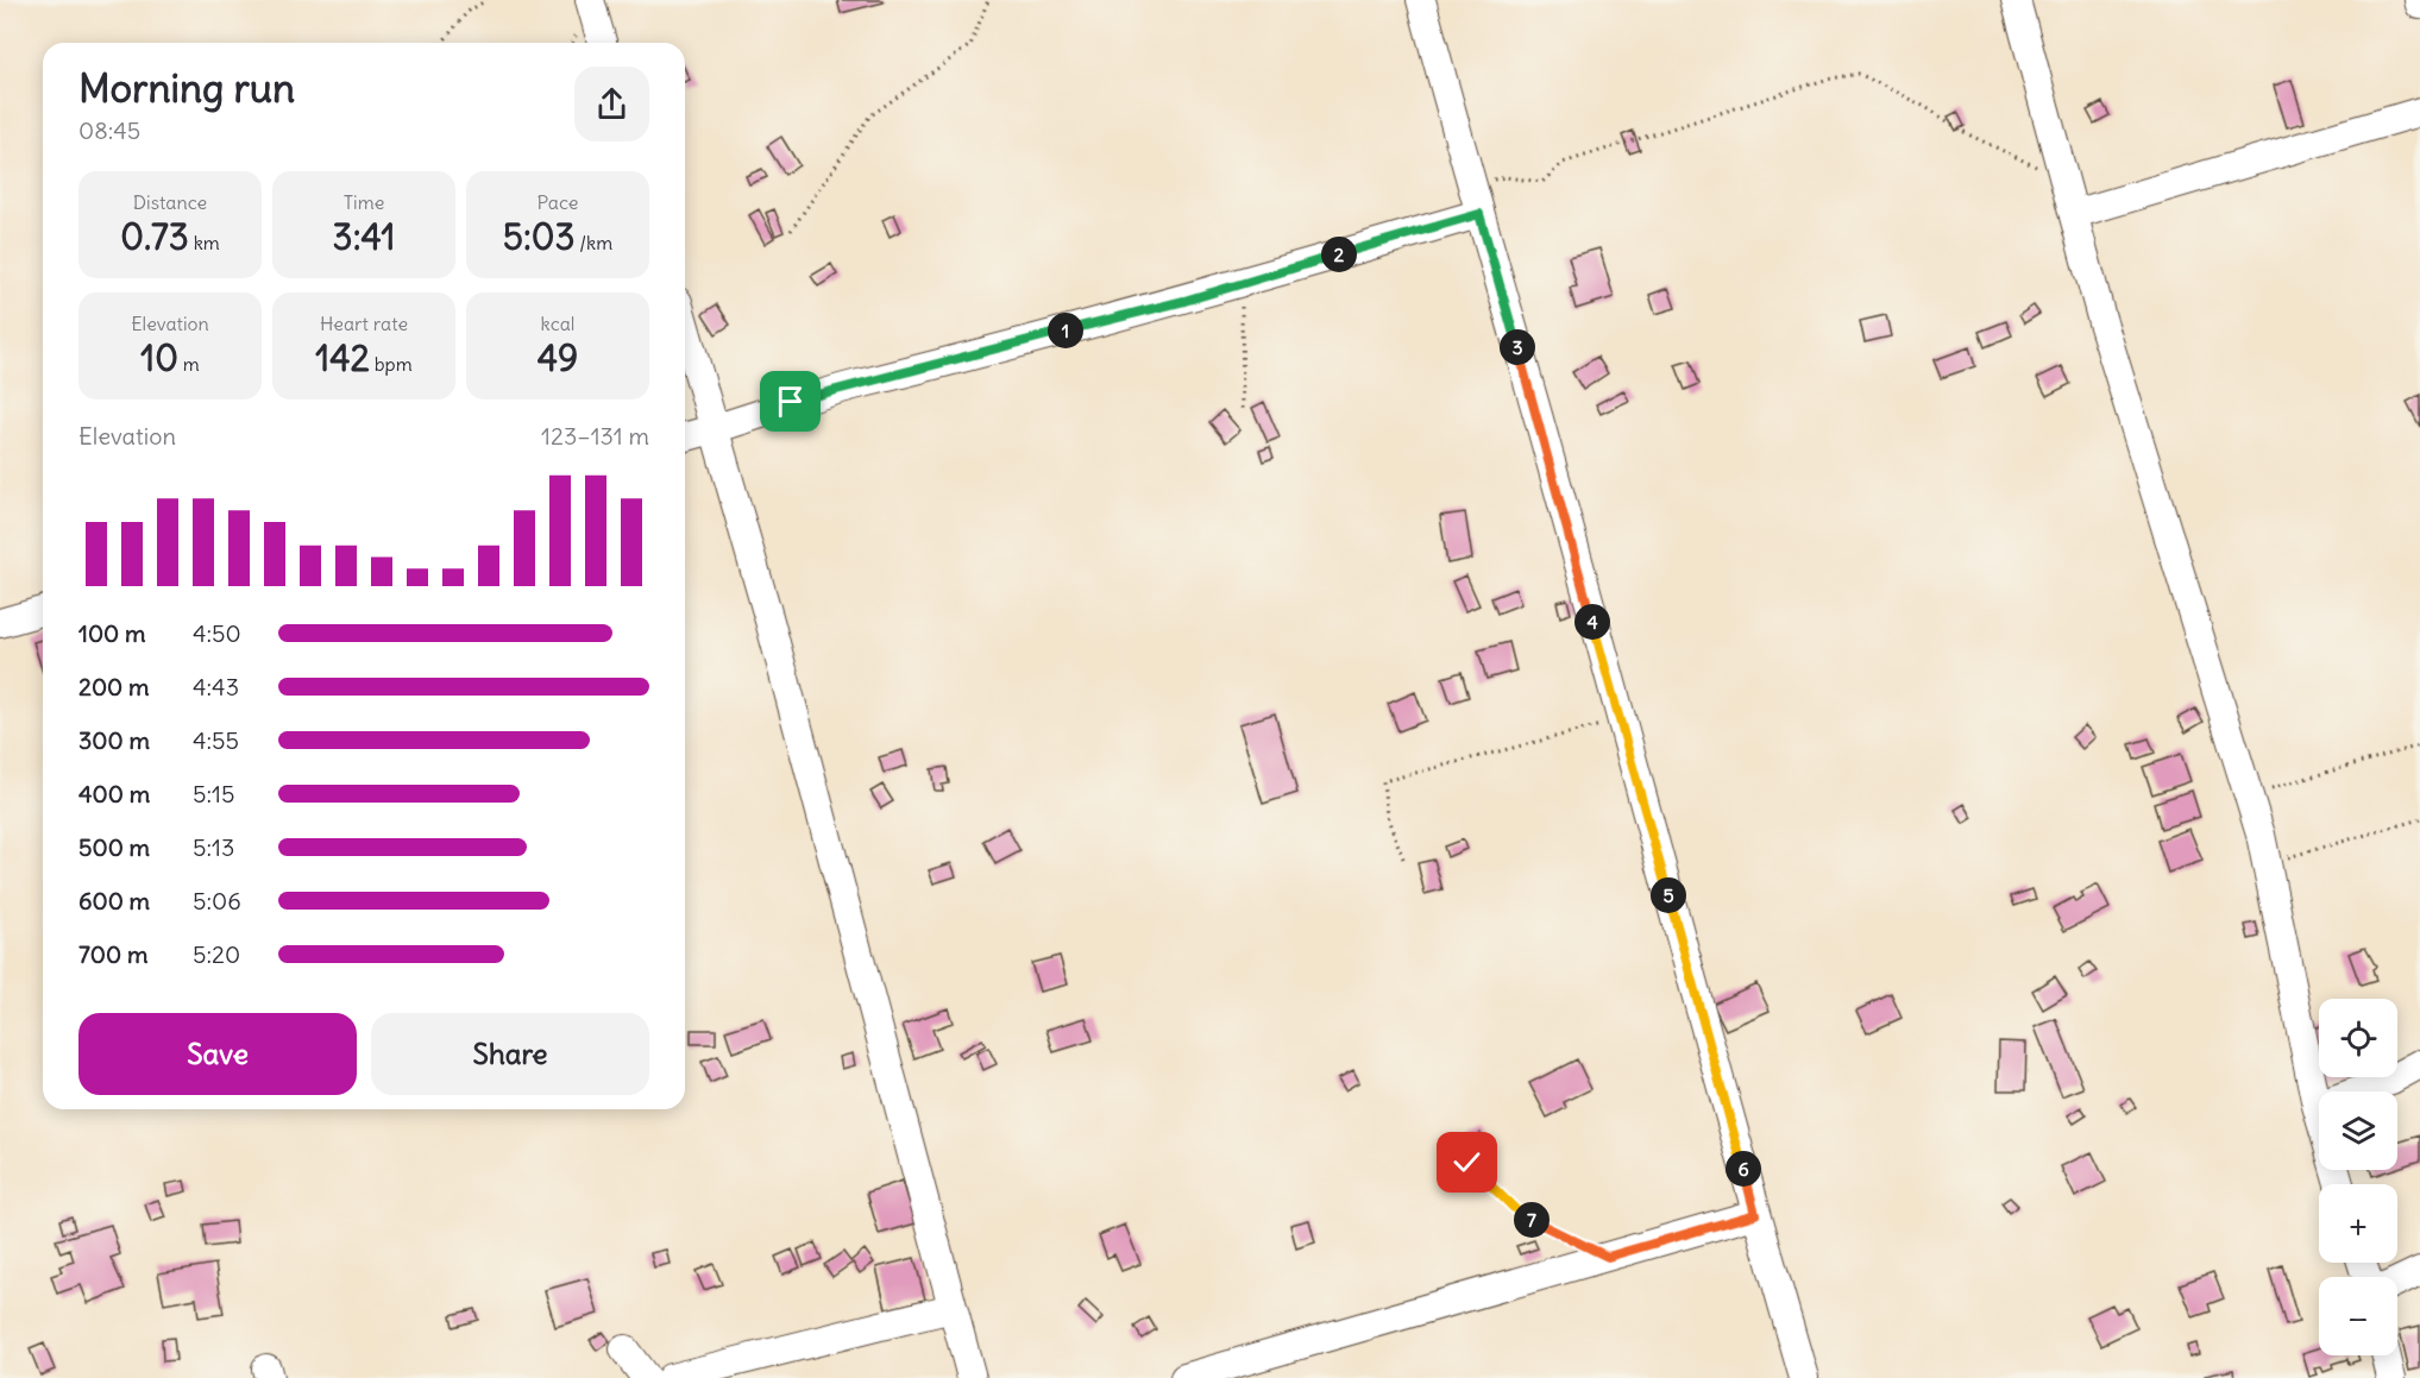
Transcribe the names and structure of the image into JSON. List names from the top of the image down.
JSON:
{
  "page": {
    "heading": ["Morning run", "08:45"],
    "stats": [
      ["Distance", "0.73 km"],
      ["Time", "3:41"],
      ["Pace", "5:03 /km"],
      ["Elevation", "10 m"],
      ["Heart rate", "142 bpm"],
      ["kcal", "49"]
    ],
    "pins": [
      "2",
      "1",
      "3",
      "4",
      "5",
      "6",
      "7"
    ],
    "chart": ["Elevation", "123–131 m"],
    "list": [
      {
        "name": "100 m",
        "note": "4:50"
      },
      {
        "name": "200 m",
        "note": "4:43"
      },
      {
        "name": "300 m",
        "note": "4:55"
      },
      {
        "name": "400 m",
        "note": "5:15"
      },
      {
        "name": "500 m",
        "note": "5:13"
      },
      {
        "name": "600 m",
        "note": "5:06"
      },
      {
        "name": "700 m",
        "note": "5:20"
      }
    ],
    "map_buttons": ["+", "−"],
    "buttons": ["Save", "Share"]
  }
}
